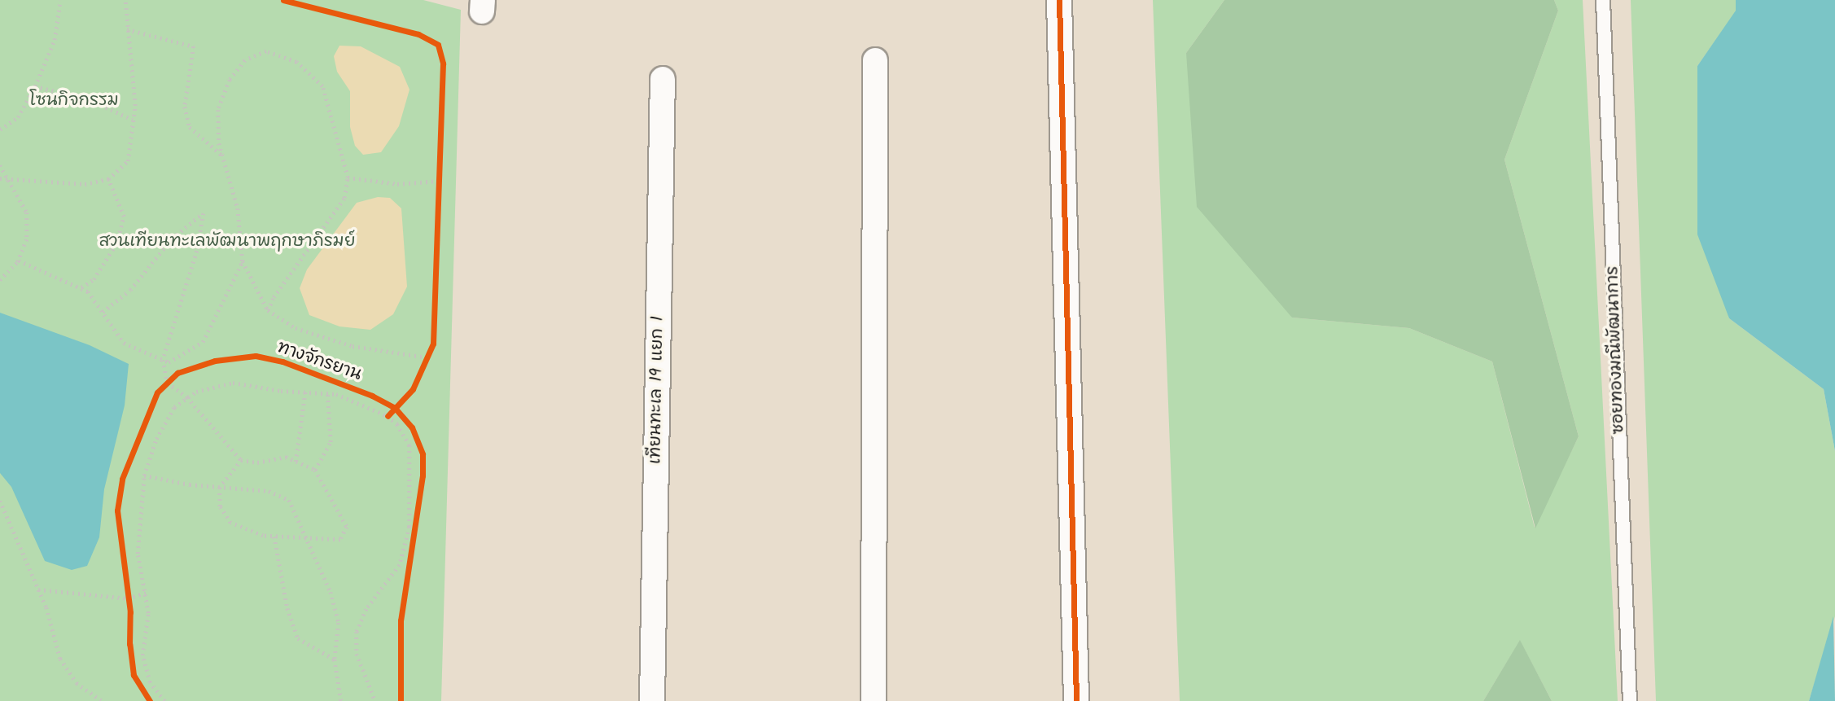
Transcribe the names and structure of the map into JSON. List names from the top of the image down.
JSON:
{
  "streets": {
    "street": ["เทียนทะเล 19 แยก 1"],
    "lane": ["ซอยทองมณีพัฒนาการ"],
    "cycle path": ["ทางจักรยาน"]
  },
  "parks": ["โซนกิจกรรม", "สวนเทียนทะเลพัฒนาพฤกษาภิรมย์"]
}
